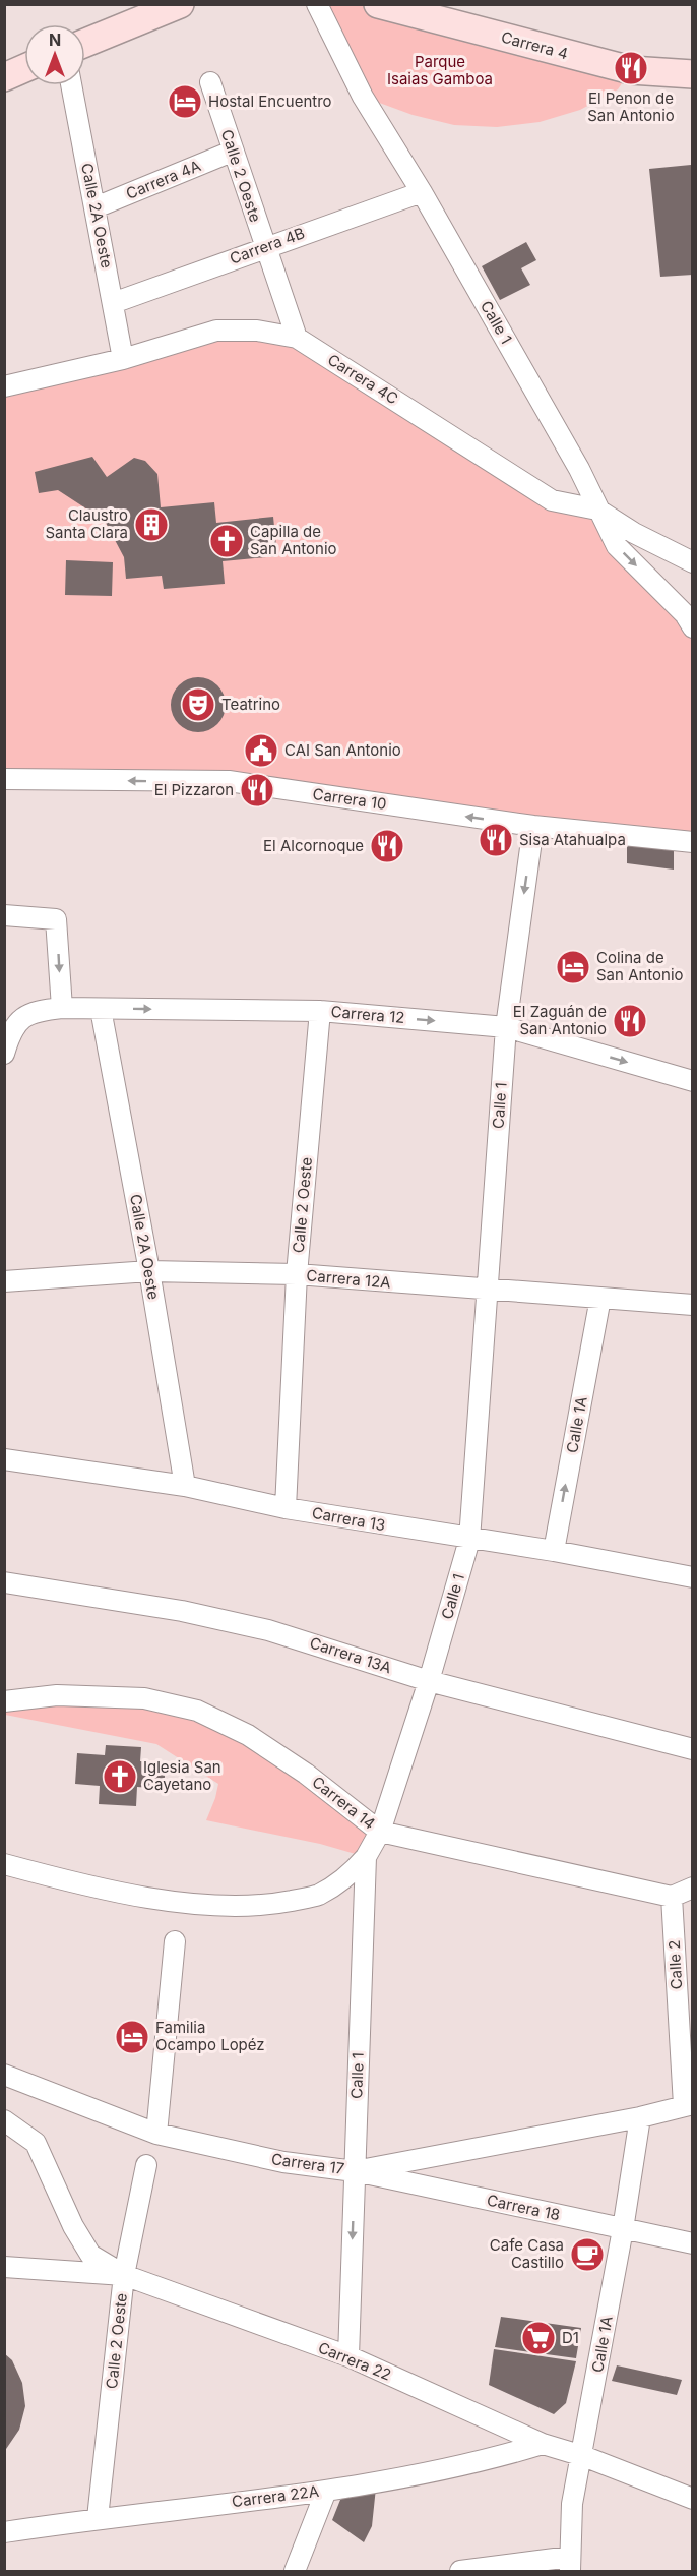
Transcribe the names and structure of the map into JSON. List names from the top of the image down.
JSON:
{
  "streets": {
    "main road": ["Carrera 4"],
    "street": [
      "Calle 2 Oeste",
      "Carrera 4A",
      "Calle 2A Oeste",
      "Carrera 4B",
      "Calle 1",
      "Carrera 4C",
      "Carrera 10",
      "Carrera 12",
      "Carrera 12A",
      "Calle 1A",
      "Carrera 13",
      "Carrera 13A",
      "Carrera 14",
      "Calle 2",
      "Carrera 17",
      "Carrera 18",
      "Carrera 22",
      "Carrera 22A"
    ]
  },
  "crossings": [
    ["Calle 2 Oeste", "Carrera 4A"],
    ["Calle 2 Oeste", "Carrera 4B"],
    ["Calle 2 Oeste", "Carrera 4C"],
    ["Calle 2 Oeste", "Carrera 12"],
    ["Calle 2 Oeste", "Carrera 12A"],
    ["Calle 2 Oeste", "Carrera 13"],
    ["Calle 2 Oeste", "Carrera 22"],
    ["Calle 2 Oeste", "Carrera 22A"],
    ["Carrera 4A", "Calle 2A Oeste"],
    ["Calle 2A Oeste", "Carrera 4B"],
    ["Calle 2A Oeste", "Carrera 4C"],
    ["Calle 2A Oeste", "Carrera 12"],
    ["Calle 2A Oeste", "Carrera 12A"],
    ["Calle 2A Oeste", "Carrera 13"],
    ["Carrera 4B", "Calle 1"],
    ["Calle 1", "Carrera 4C"],
    ["Calle 1", "Carrera 10"],
    ["Calle 1", "Carrera 12"],
    ["Calle 1", "Carrera 12A"],
    ["Calle 1", "Carrera 13"],
    ["Calle 1", "Carrera 13A"],
    ["Calle 1", "Carrera 14"],
    ["Calle 1", "Carrera 17"],
    ["Calle 1", "Carrera 18"],
    ["Calle 1", "Carrera 22"],
    ["Carrera 12A", "Calle 1A"],
    ["Calle 1A", "Carrera 13"],
    ["Calle 1A", "Carrera 17"],
    ["Calle 1A", "Carrera 18"],
    ["Calle 1A", "Carrera 22"],
    ["Carrera 14", "Calle 2"],
    ["Calle 2", "Carrera 17"],
    ["Carrera 17", "Carrera 18"],
    ["Carrera 22", "Carrera 22A"]
  ],
  "one_way": ["Carrera 10", "Carrera 12", "Calle 1A"],
  "parks": ["Parque Isaias Gamboa"],
  "places": {
    "restaurant": [
      "El Penon de San Antonio",
      "El Pizzaron",
      "Sisa Atahualpa",
      "El Alcornoque",
      "El Zaguán de San Antonio"
    ],
    "hotel": ["Hostal Encuentro", "Colina de San Antonio", "Familia Ocampo Lopéz"],
    "building": ["Claustro Santa Clara"],
    "church": ["Capilla de San Antonio", "Iglesia San Cayetano"],
    "theatre": ["Teatrino"],
    "public building": ["CAI San Antonio"],
    "cafe": ["Cafe Casa Castillo"],
    "supermarket": ["D1"]
  },
  "north": "top"
}
